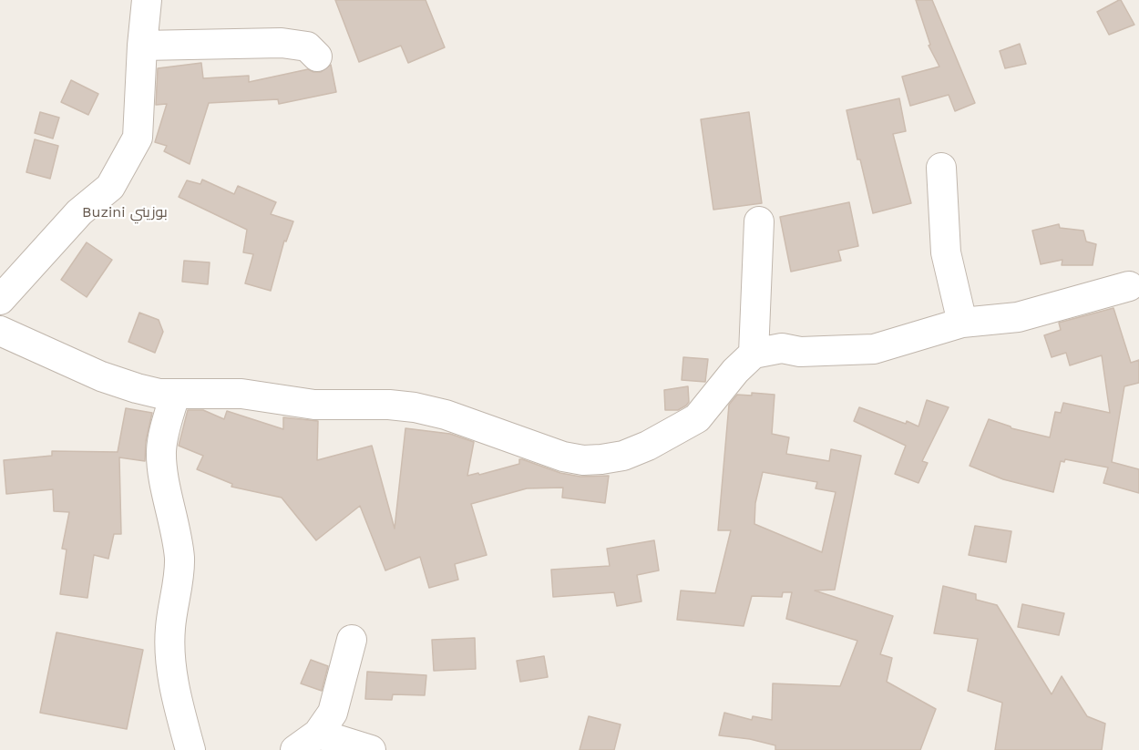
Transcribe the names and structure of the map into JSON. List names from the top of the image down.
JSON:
{
  "districts": ["Buzini بوزيني"]
}
